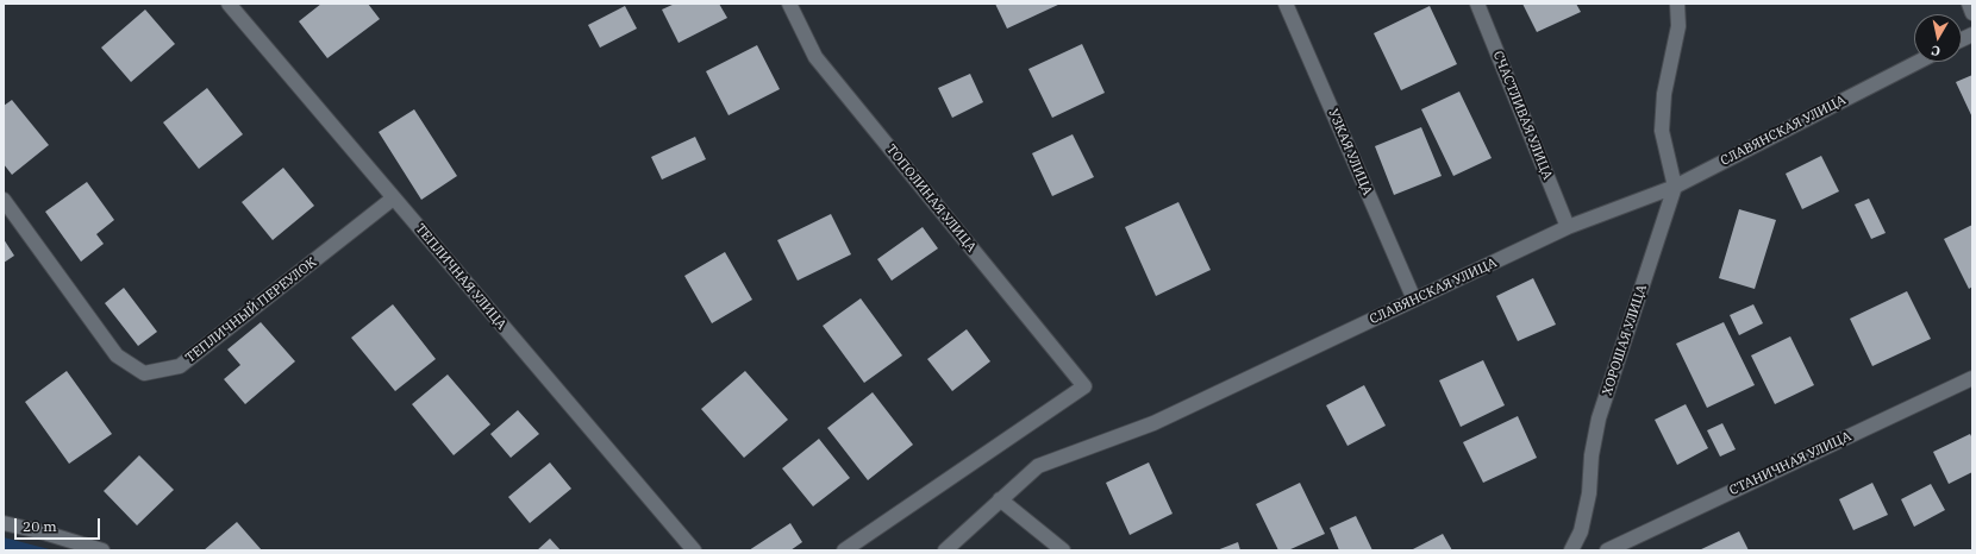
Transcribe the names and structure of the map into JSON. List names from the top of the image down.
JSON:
{
  "streets": {
    "street": [
      "СЧАСТЛИВАЯ УЛИЦА",
      "СЛАВЯНСКАЯ УЛИЦА",
      "УЗКАЯ УЛИЦА",
      "ТОПОЛИНАЯ УЛИЦА",
      "ТЕПЛИЧНАЯ УЛИЦА",
      "ТЕПЛИЧНЫЙ ПЕРЕУЛОК",
      "ХОРОШАЯ УЛИЦА",
      "СТАНИЧНАЯ УЛИЦА"
    ]
  },
  "crossings": [
    ["СЧАСТЛИВАЯ УЛИЦА", "СЛАВЯНСКАЯ УЛИЦА"],
    ["СЛАВЯНСКАЯ УЛИЦА", "УЗКАЯ УЛИЦА"],
    ["СЛАВЯНСКАЯ УЛИЦА", "ХОРОШАЯ УЛИЦА"],
    ["ТЕПЛИЧНАЯ УЛИЦА", "ТЕПЛИЧНЫЙ ПЕРЕУЛОК"]
  ],
  "scale_bar": "20 m",
  "north": "bottom"
}
